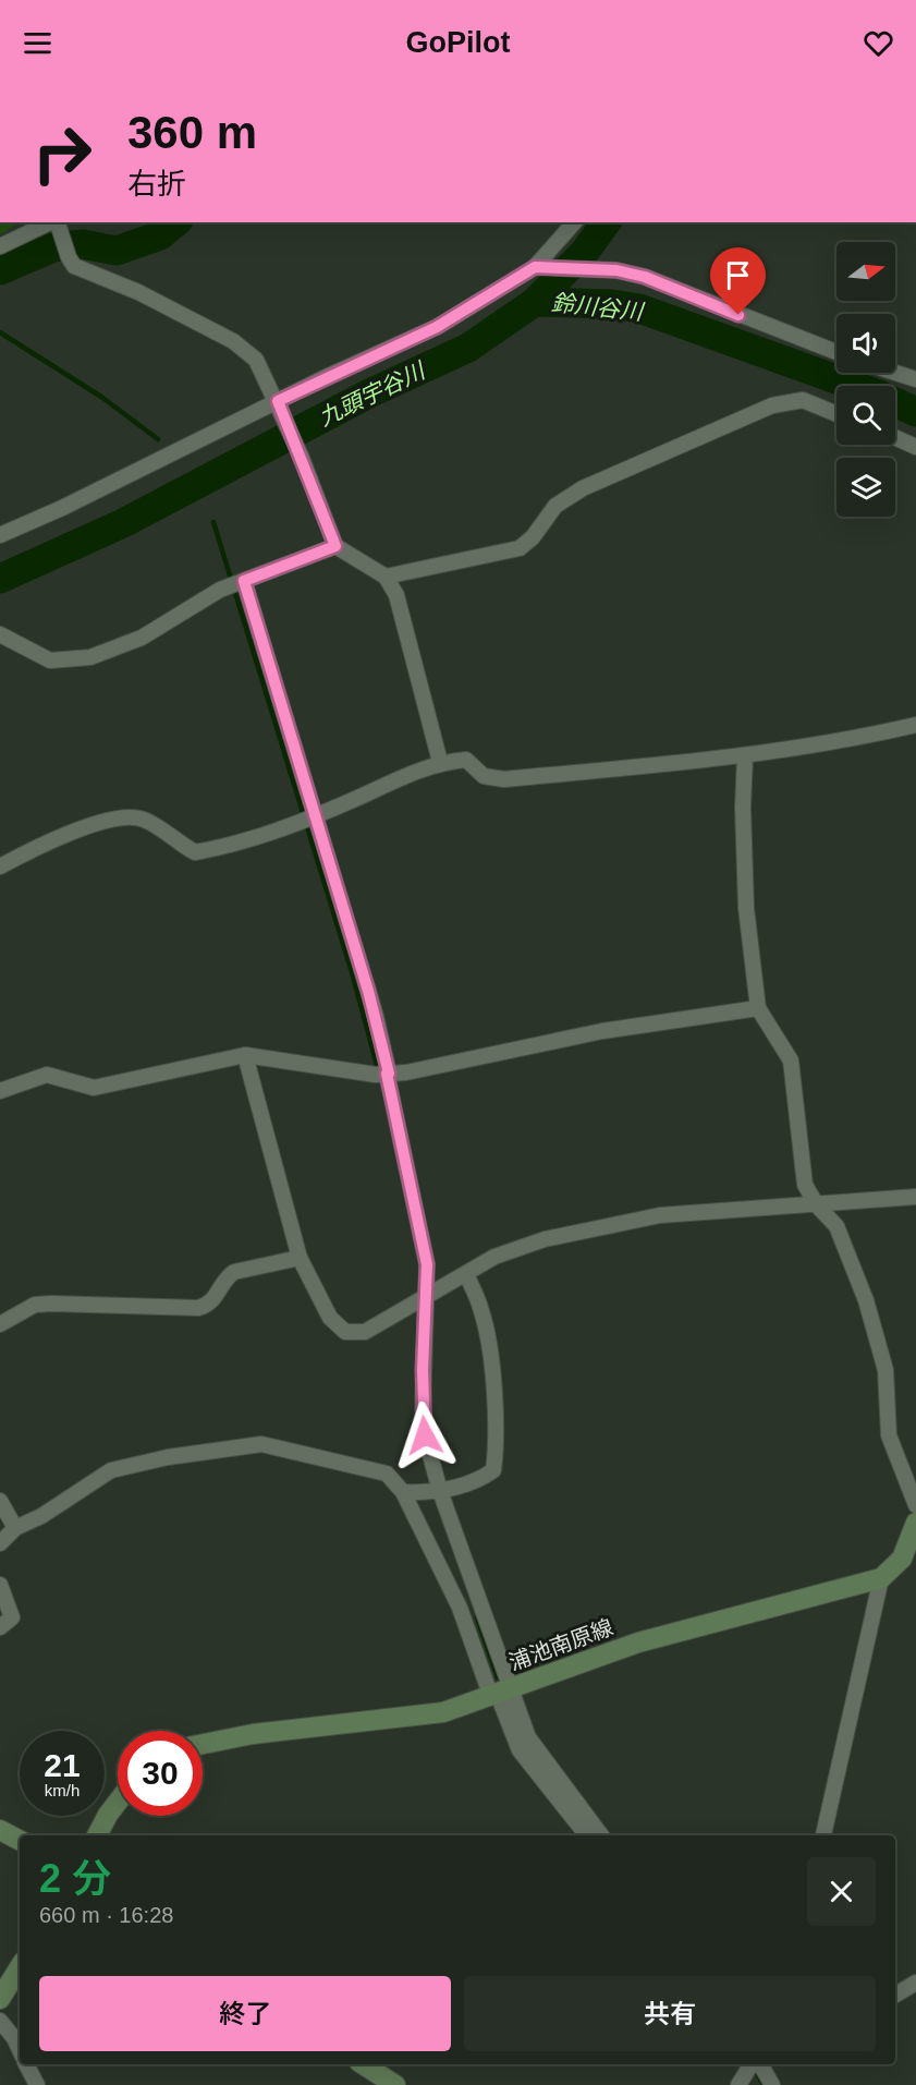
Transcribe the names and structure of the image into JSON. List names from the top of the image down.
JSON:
{
  "streets": {
    "main road": ["浦池南原線"]
  },
  "water": ["鈴川谷川", "九頭宇谷川"],
  "north": "right",
  "page": {
    "header": "GoPilot",
    "turn": ["360 m", "右折"],
    "speed": "21 km/h",
    "limit": "30",
    "heading": ["2 分", "660 m · 16:28"],
    "buttons": ["終了", "共有"]
  }
}
